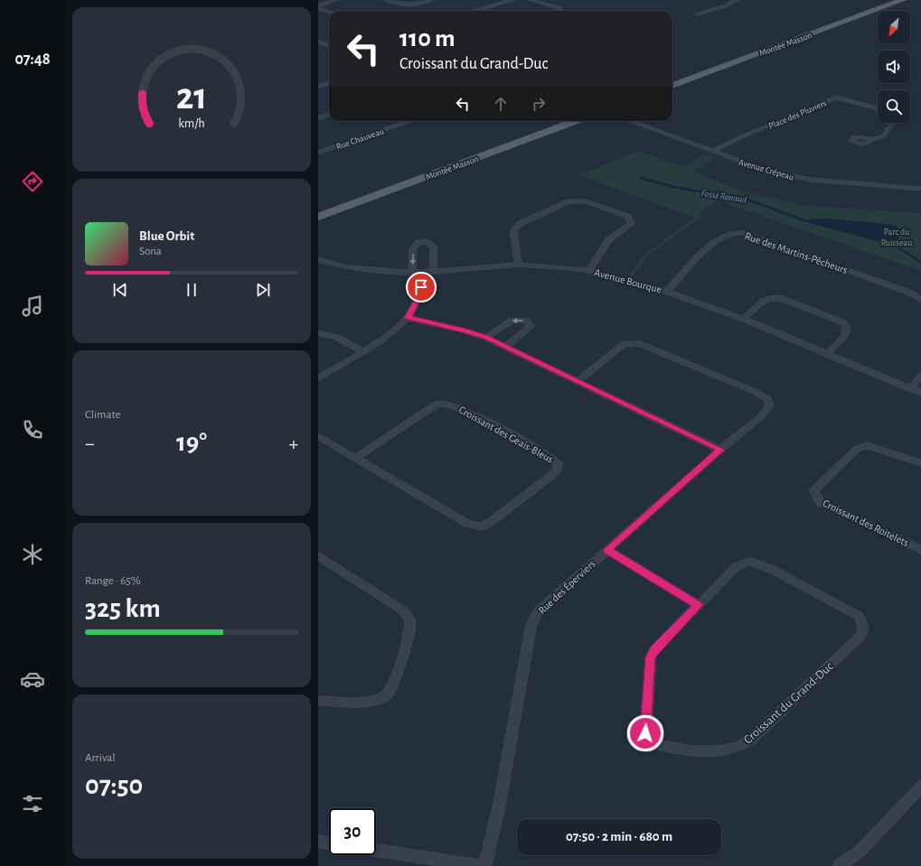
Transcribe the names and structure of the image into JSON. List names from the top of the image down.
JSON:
{
  "streets": {
    "main road": ["Montée Masson"],
    "street": [
      "Place des Pluviers",
      "Rue Chauveau",
      "Avenue Crépeau",
      "Rue des Martins-Pêcheurs",
      "Avenue Bourque",
      "Croissant des Geais-Bleus",
      "Croissant des Roitelets",
      "Rue des Éperviers",
      "Croissant du Grand-Duc"
    ]
  },
  "crossings": [
    ["Place des Pluviers", "Avenue Crépeau"],
    ["Rue des Martins-Pêcheurs", "Avenue Bourque"]
  ],
  "water": ["Fossé Renaud"],
  "parks": ["Parc du Ruisseau"],
  "north": "bottom left",
  "page": {
    "tabs": "07:48",
    "turn": ["110 m", "Croissant du Grand-Duc"],
    "song": ["Blue Orbit", "Sona"],
    "tile": [
      "Climate",
      ["Range · 65%", "325 km"],
      ["Arrival", "07:50"]
    ],
    "heat": ["−", "19°", "+"],
    "limit": "30",
    "trip": "07:50 · 2 min · 680 m",
    "gauge": ["21", "km/h"]
  }
}
